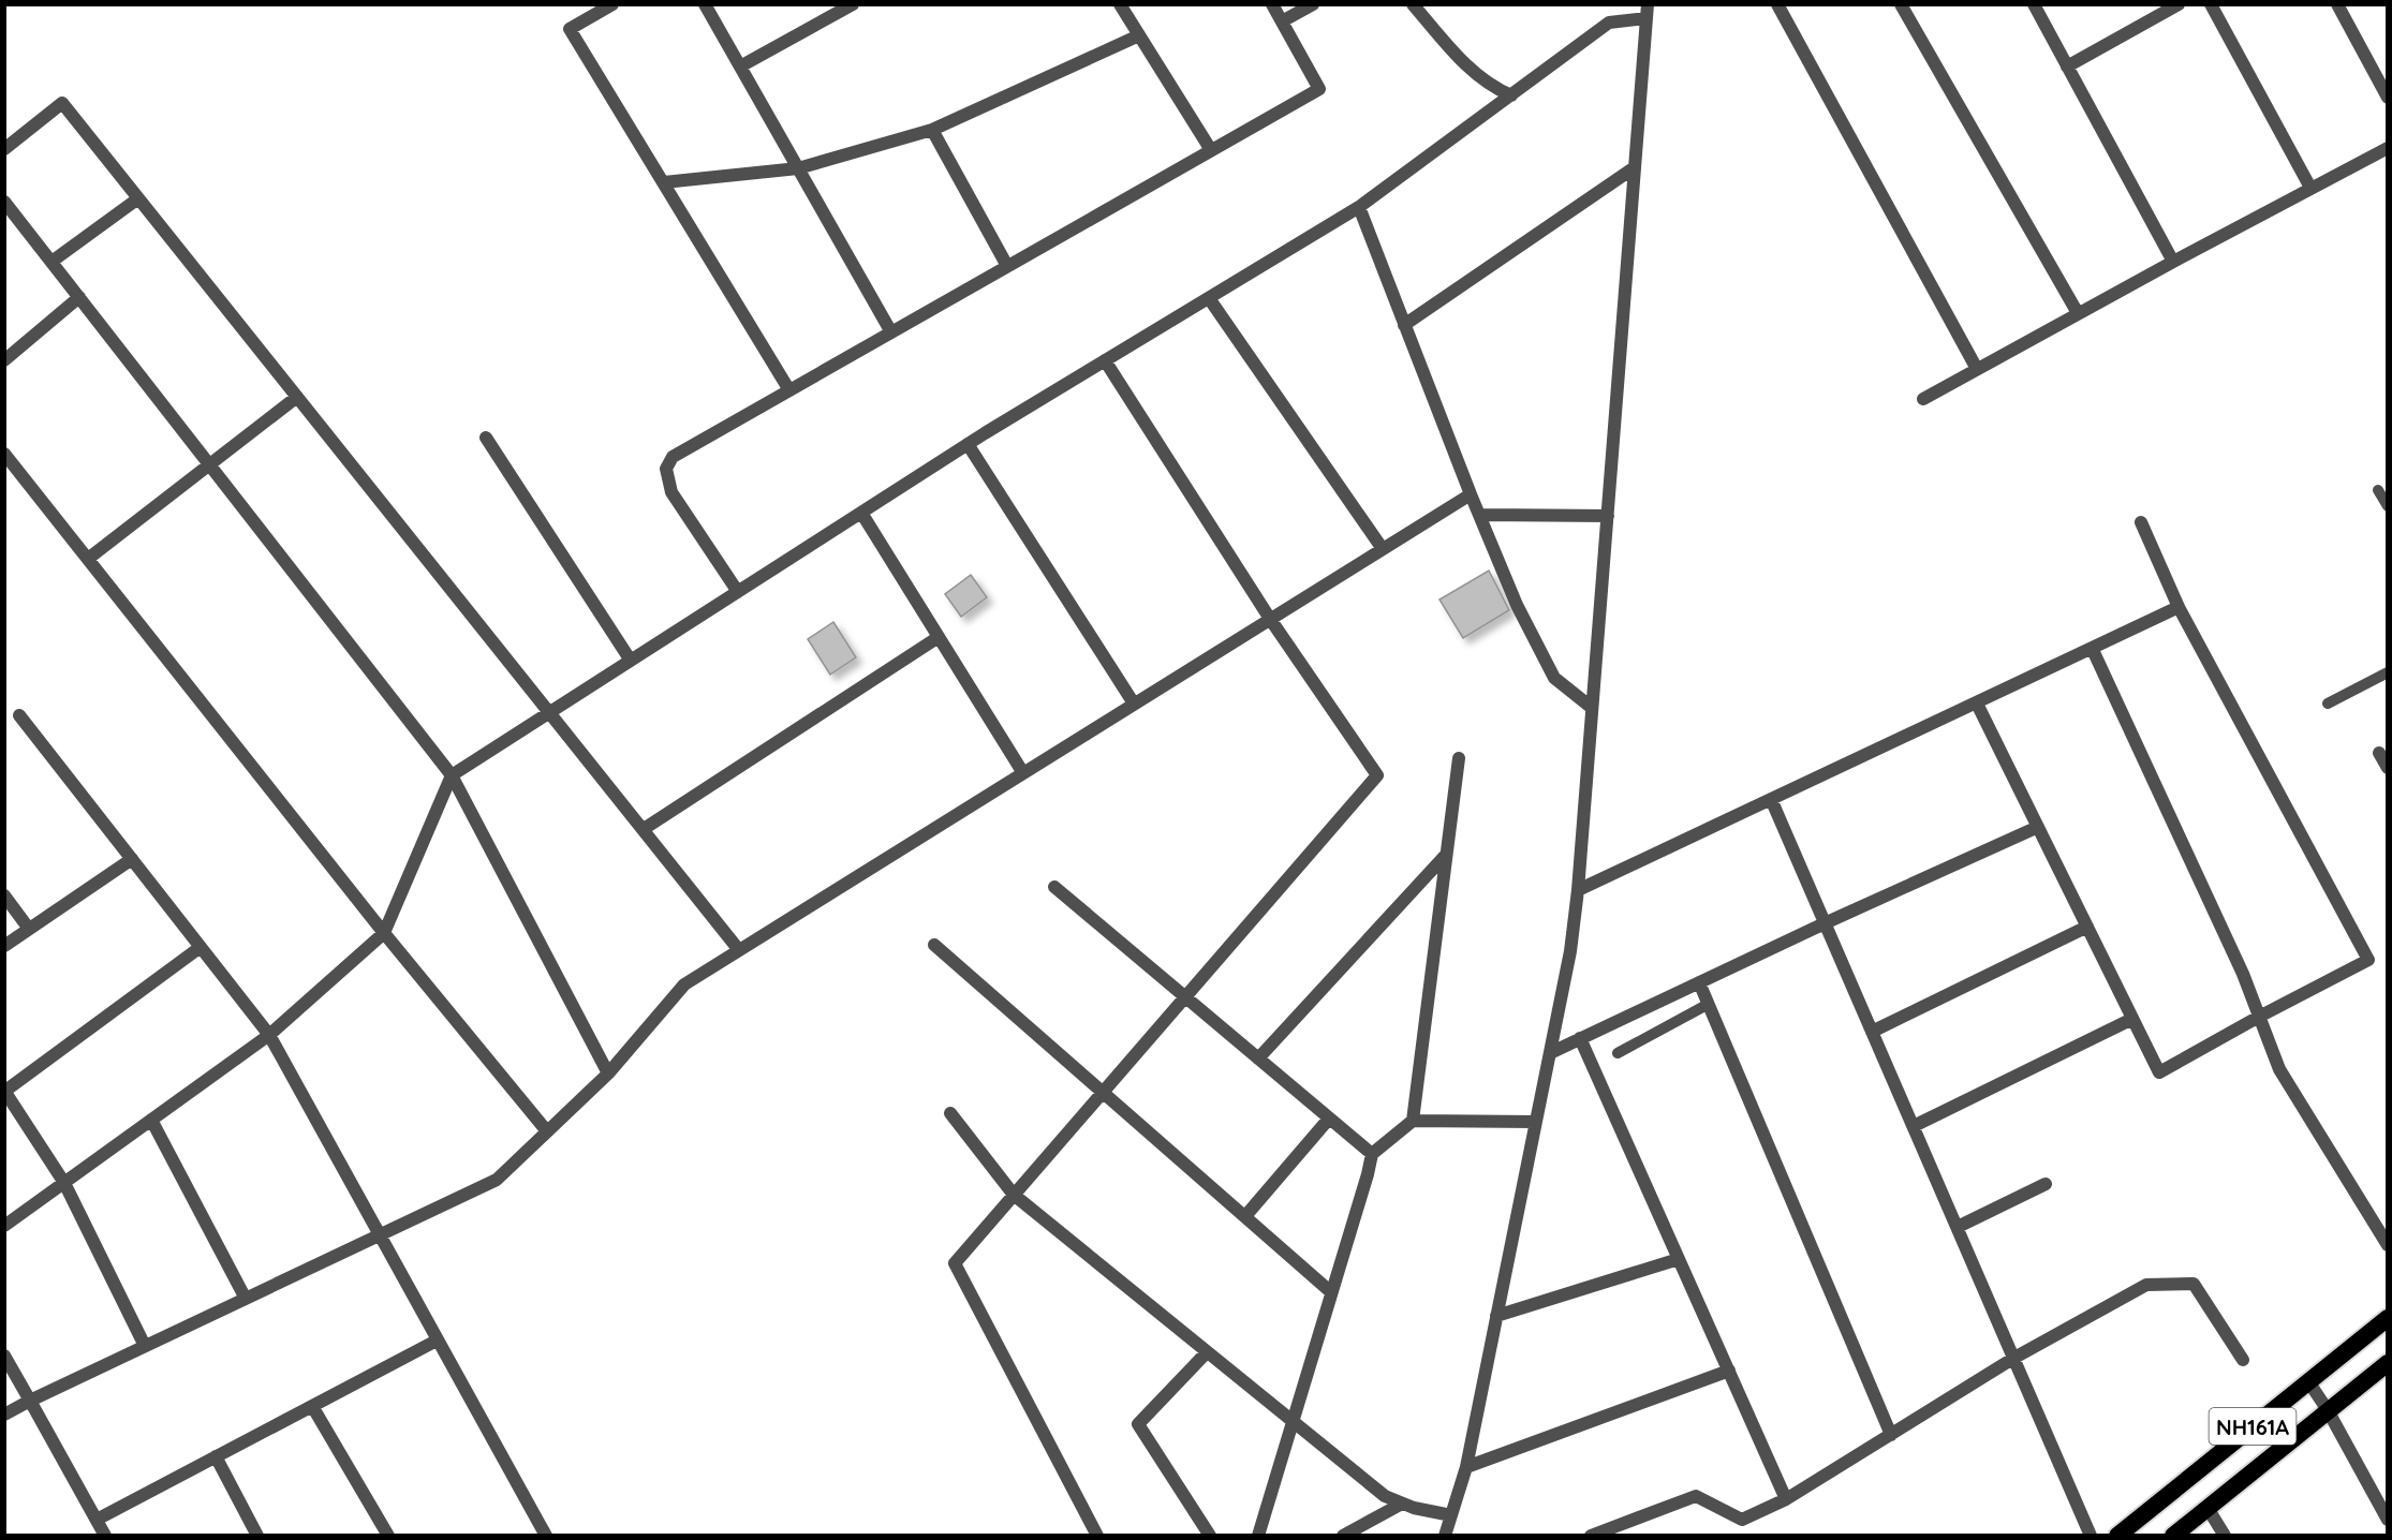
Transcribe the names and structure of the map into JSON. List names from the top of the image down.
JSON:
{
  "streets": {
    "highway": ["NH161A"]
  }
}
